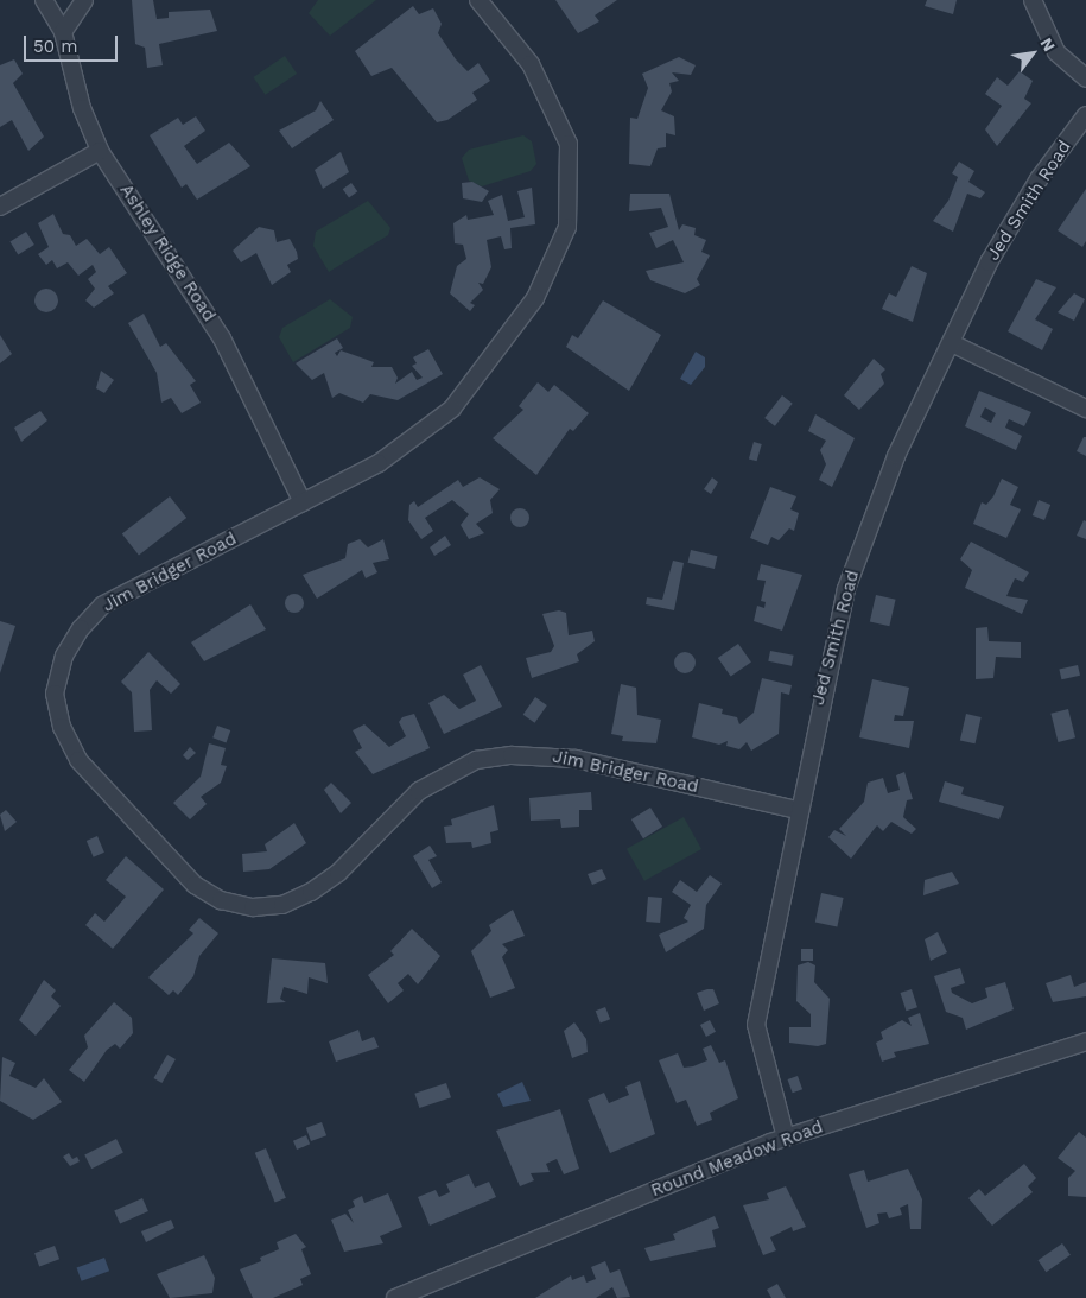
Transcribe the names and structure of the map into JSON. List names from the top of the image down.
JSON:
{
  "streets": {
    "street": [
      "Jed Smith Road",
      "Ashley Ridge Road",
      "Jim Bridger Road",
      "Round Meadow Road"
    ]
  },
  "crossings": [
    ["Jed Smith Road", "Jim Bridger Road"],
    ["Jed Smith Road", "Round Meadow Road"],
    ["Ashley Ridge Road", "Jim Bridger Road"]
  ],
  "scale_bar": "50 m",
  "north": "top right"
}
